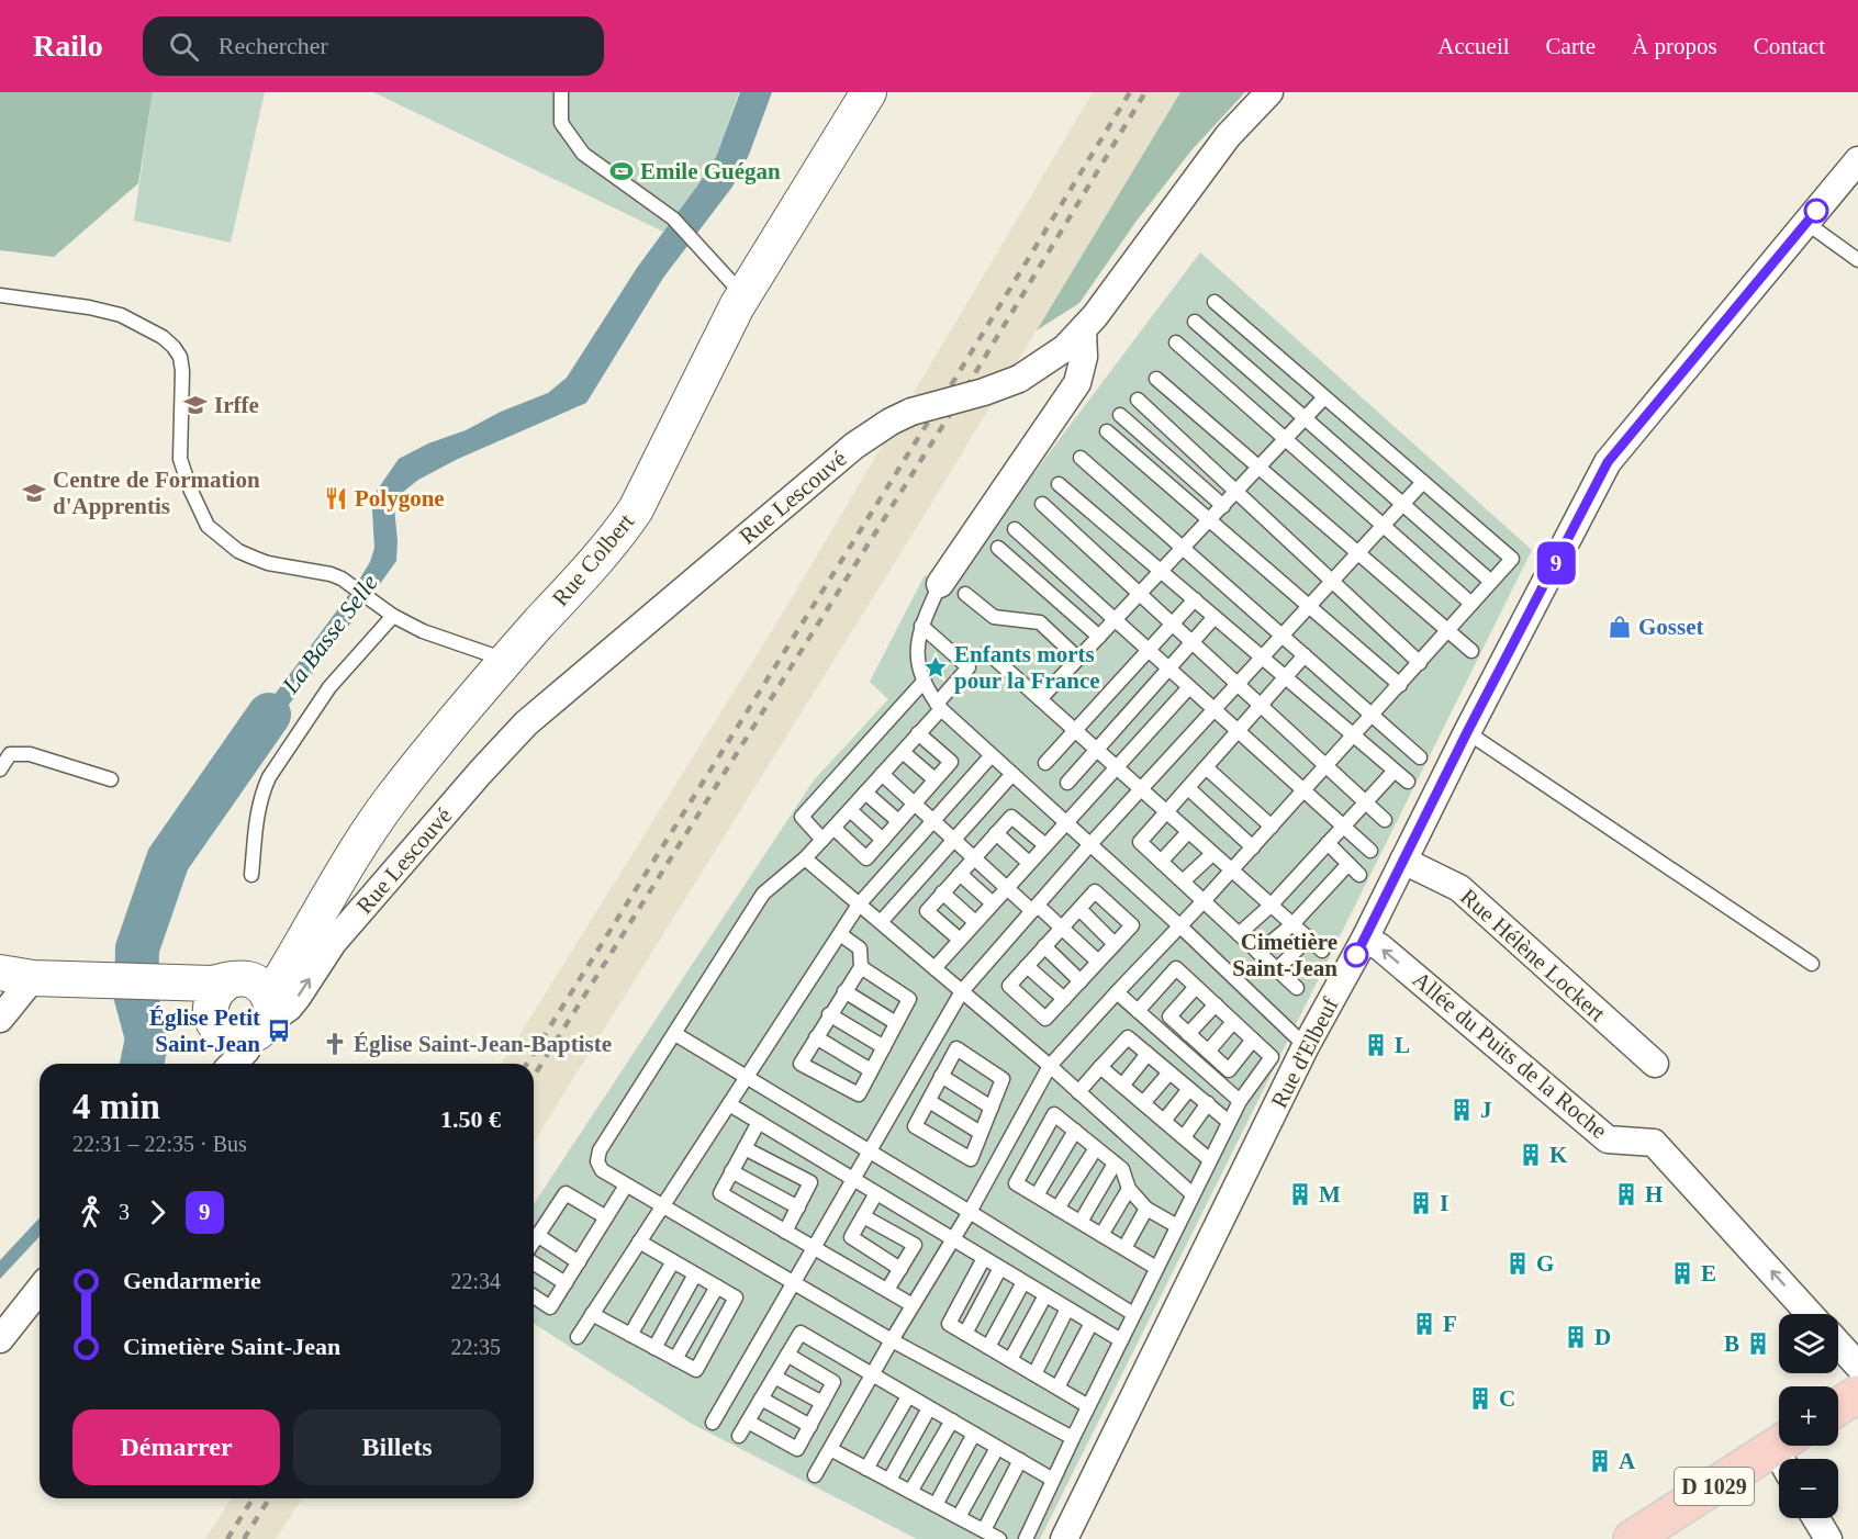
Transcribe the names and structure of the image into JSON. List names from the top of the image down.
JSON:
{
  "streets": {
    "main road": ["D 1029"],
    "street": [
      "Rue Lescouvé",
      "Rue Colbert",
      "Rue Hélène Lockert",
      "Rue d'Elbeuf",
      "Allée du Puits de la Roche"
    ]
  },
  "crossings": [
    ["Rue Lescouvé", "Rue Colbert"],
    ["Rue Hélène Lockert", "Rue d'Elbeuf"],
    ["Rue d'Elbeuf", "Allée du Puits de la Roche"]
  ],
  "one_way": ["Allée du Puits de la Roche"],
  "water": ["La Basse Selle"],
  "places": {
    "sports": ["Emile Guégan"],
    "school or university": ["Irffe", "Centre de Formation d'Apprentis"],
    "restaurant": ["Polygone"],
    "shop": ["Gosset"],
    "place": ["Enfants morts pour la France"],
    "other": ["Cimetière Saint-Jean"],
    "bus stop": ["Église Petit Saint-Jean"],
    "church": ["Église Saint-Jean-Baptiste"],
    "building": [
      "L",
      "J",
      "K",
      "M",
      "H",
      "I",
      "G",
      "E",
      "F",
      "D",
      "B",
      "C",
      "A"
    ]
  },
  "lines": ["bus line 9"],
  "page": {
    "header": "Railo",
    "search": "Rechercher",
    "nav": [
      "Accueil",
      "Carte",
      "À propos",
      "Contact"
    ],
    "on_map": "9",
    "heading": ["4 min", "22:31 – 22:35 · Bus", "1.50 €"],
    "legs": ["3", "9"],
    "list": [
      {
        "name": "Gendarmerie",
        "value": "22:34"
      },
      {
        "name": "Cimetière Saint-Jean",
        "value": "22:35"
      }
    ],
    "map_buttons": ["+", "−"],
    "buttons": ["Démarrer", "Billets"]
  }
}
